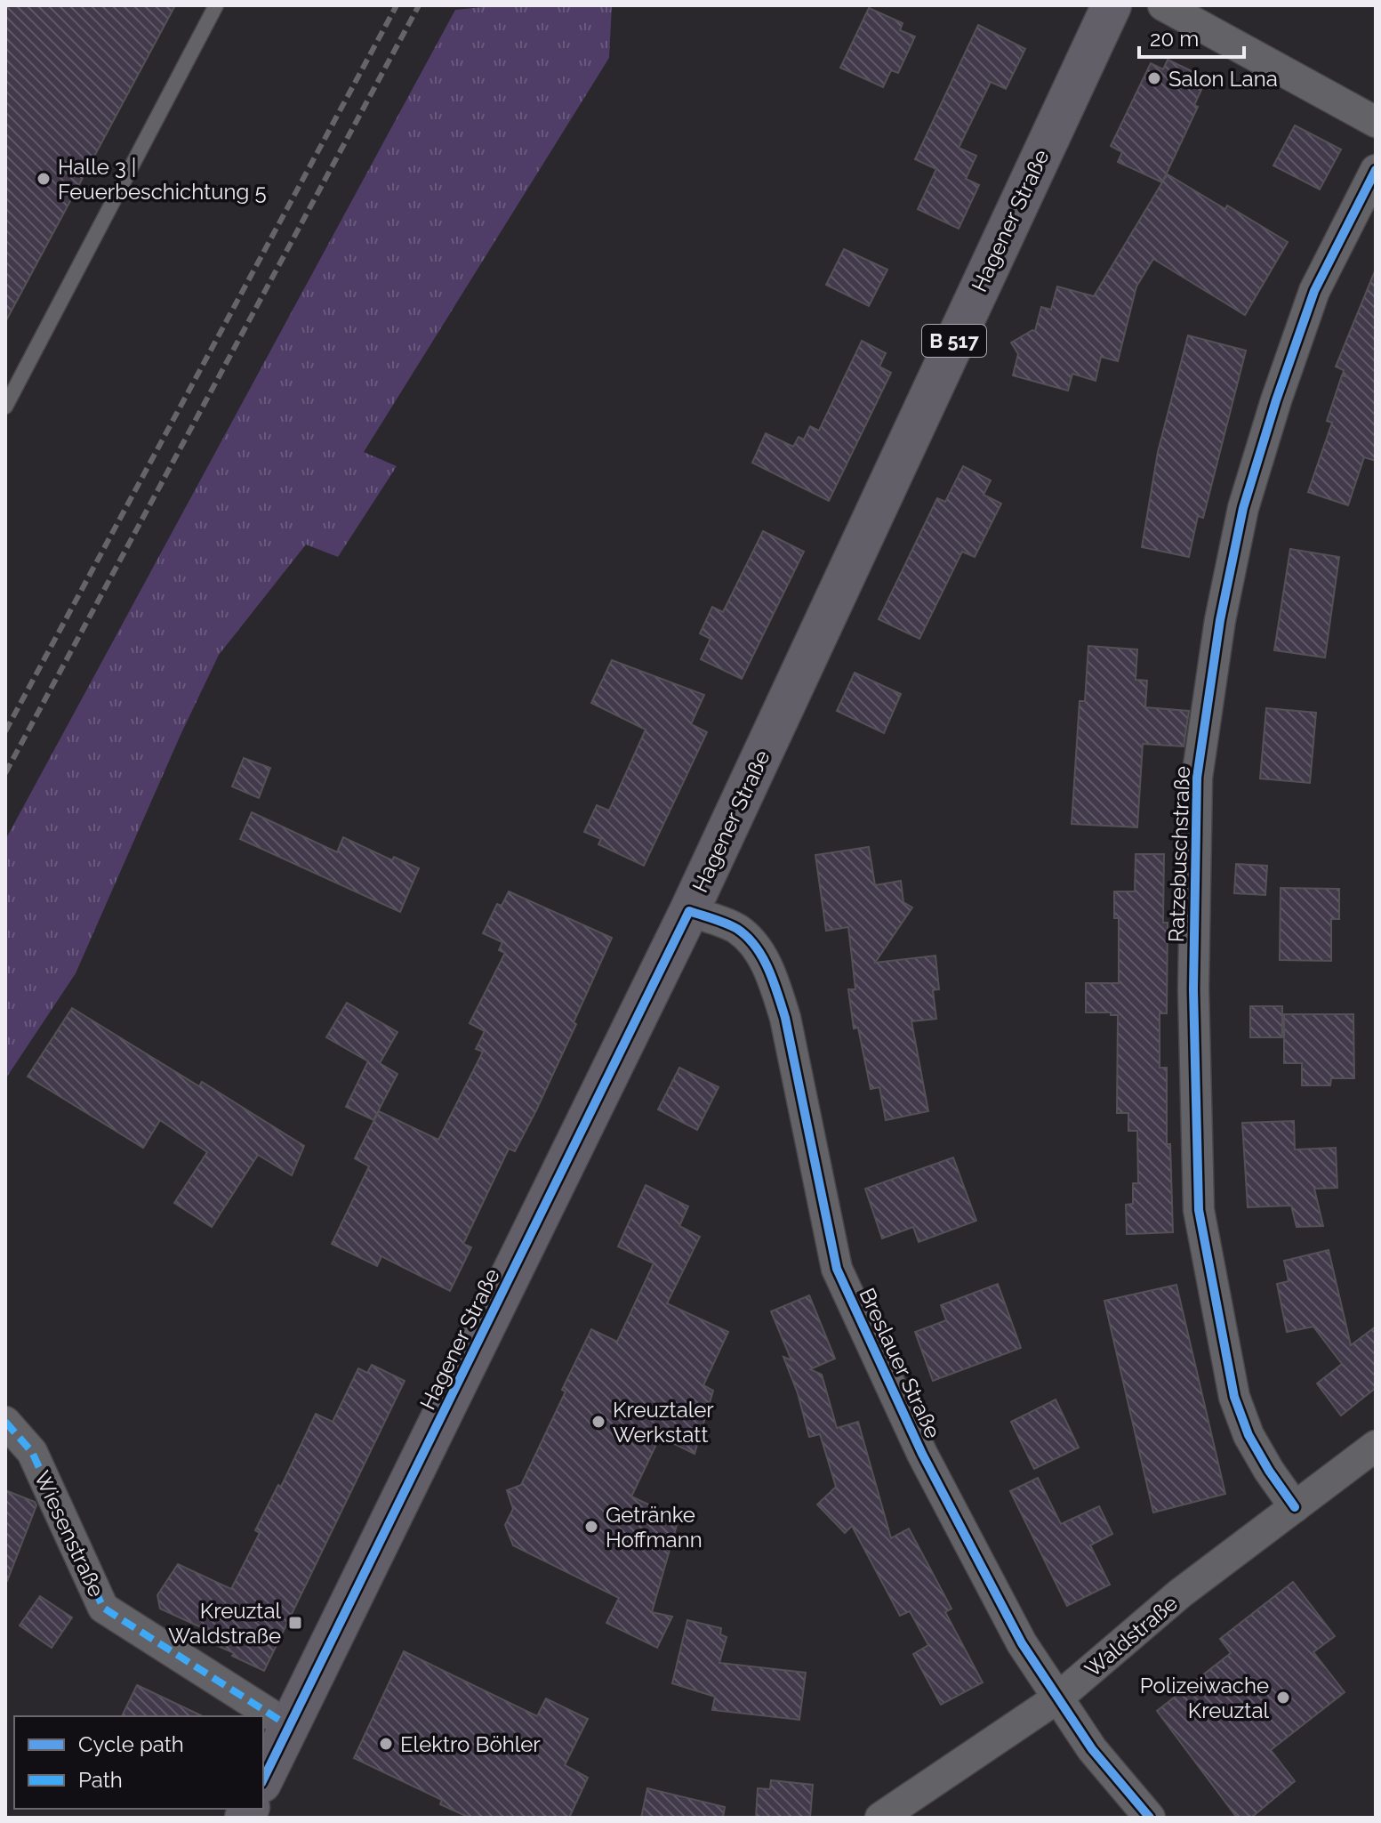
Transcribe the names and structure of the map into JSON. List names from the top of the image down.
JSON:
{
  "streets": {
    "main road": ["Hagener Straße", "B 517"],
    "street": [
      "Ratzebuschstraße",
      "Breslauer Straße",
      "Wiesenstraße",
      "Waldstraße"
    ]
  },
  "crossings": [
    ["Hagener Straße", "Breslauer Straße"],
    ["Hagener Straße", "Wiesenstraße"],
    ["Ratzebuschstraße", "Waldstraße"],
    ["Breslauer Straße", "Waldstraße"]
  ],
  "places": {
    "other": [
      "Salon Lana",
      "Halle 3 | Feuerbeschichtung 5",
      "Kreuztaler Werkstatt",
      "Getränke Hoffmann",
      "Polizeiwache Kreuztal",
      "Elektro Böhler"
    ],
    "transit": ["Kreuztal Waldstraße"]
  },
  "legend": ["Cycle path", "Path"],
  "scale_bar": "20 m"
}
